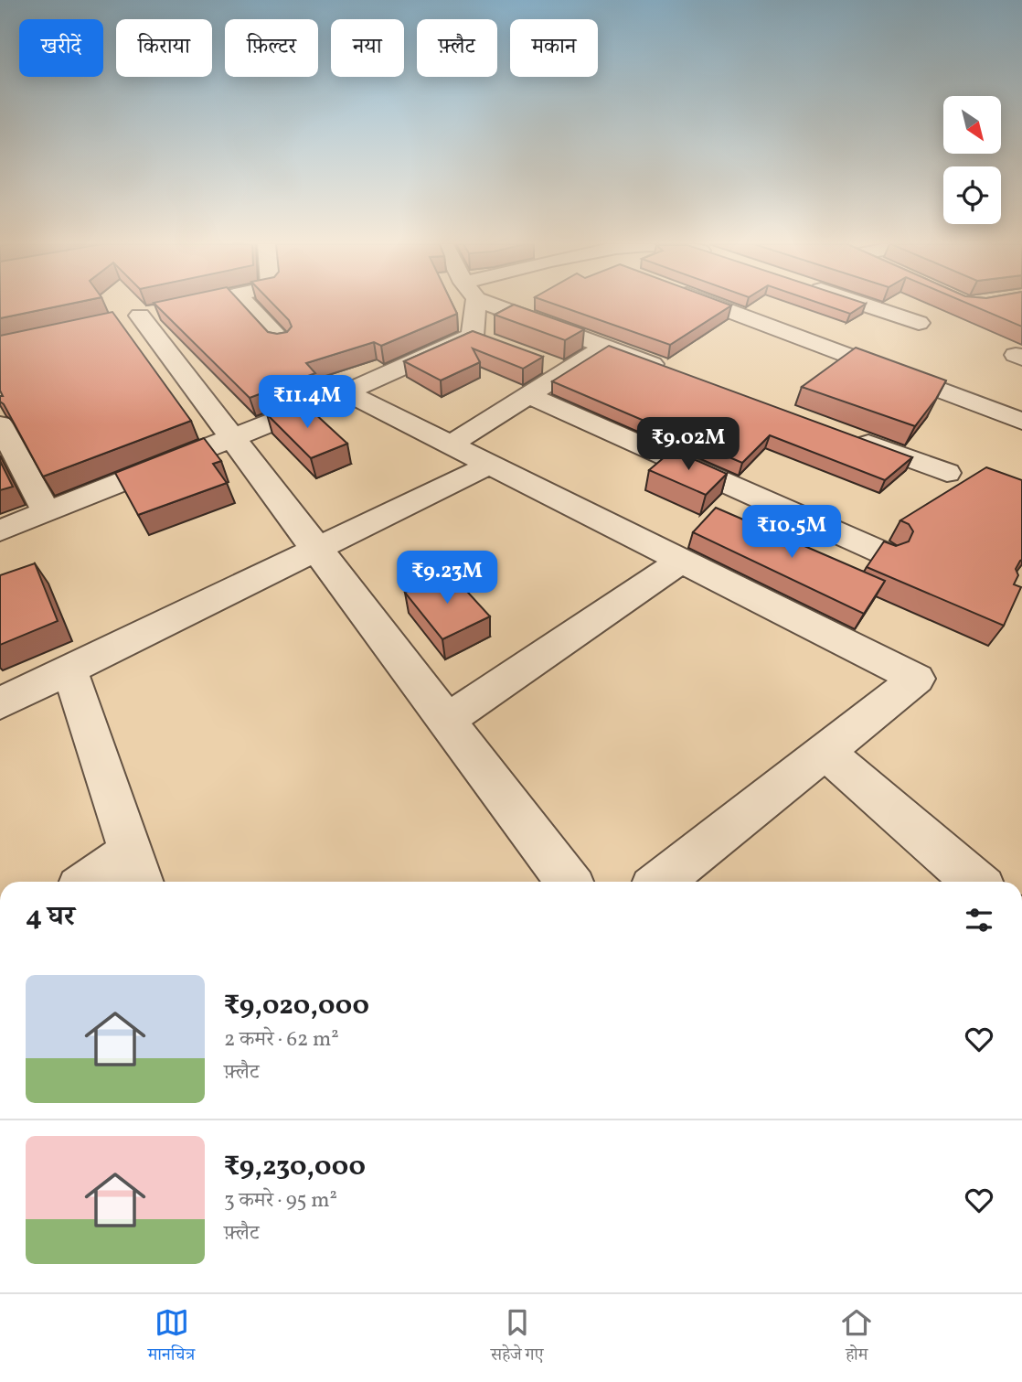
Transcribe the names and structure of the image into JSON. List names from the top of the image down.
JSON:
{
  "north": "bottom right",
  "page": {
    "chip": [
      "खरीदें",
      "किराया",
      "फ़िल्टर",
      "नया",
      "फ़्लैट",
      "मकान"
    ],
    "price": [
      "₹11.4M",
      "₹9.02M",
      "₹10.5M",
      "₹9.23M"
    ],
    "heading": "4 घर",
    "list": [
      {
        "name": "₹9,020,000",
        "note": "2 कमरे · 62 m² · फ़्लैट"
      },
      {
        "name": "₹9,230,000",
        "note": "3 कमरे · 95 m² · फ़्लैट"
      }
    ],
    "tabs": ["मानचित्र", "सहेजे गए", "होम"]
  }
}
